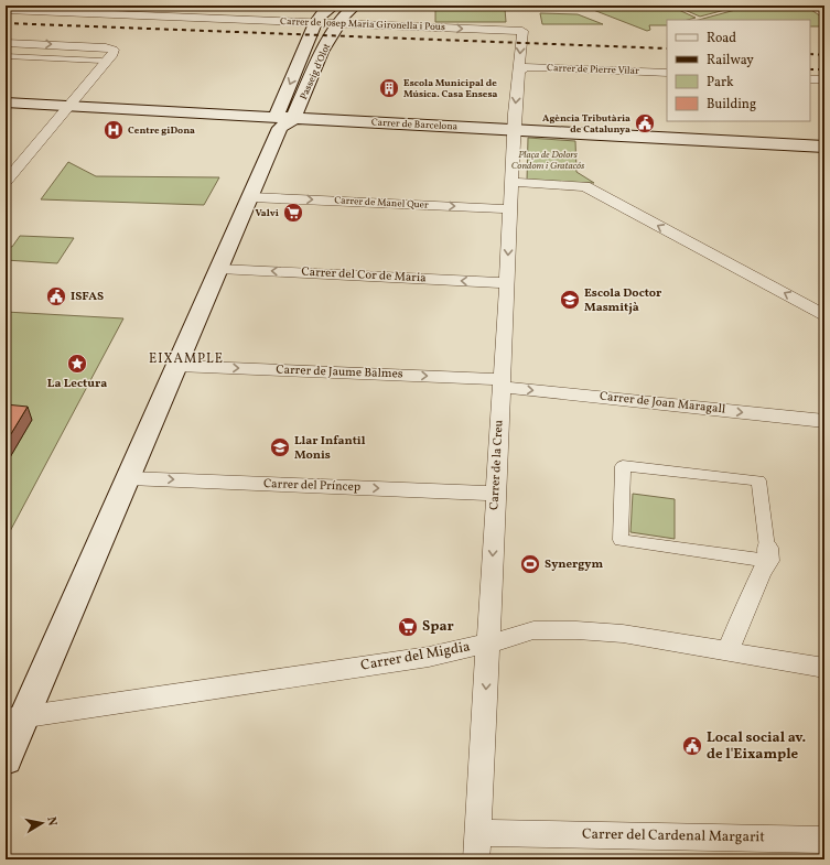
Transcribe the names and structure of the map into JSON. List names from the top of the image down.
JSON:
{
  "streets": {
    "main road": ["Passeig d'Olot", "Carrer de Barcelona"],
    "street": [
      "Carrer de Josep Maria Gironella i Pous",
      "Carrer de Pierre Vilar",
      "Carrer de Manel Quer",
      "Carrer del Cor de Maria",
      "Carrer de Jaume Balmes",
      "Carrer de Joan Maragall",
      "Carrer de la Creu",
      "Carrer del Príncep",
      "Carrer del Migdia",
      "Carrer del Cardenal Margarit"
    ]
  },
  "crossings": [
    ["Carrer de Josep Maria Gironella i Pous", "Carrer de Pierre Vilar"],
    ["Carrer de Josep Maria Gironella i Pous", "Passeig d'Olot"],
    ["Carrer de Josep Maria Gironella i Pous", "Carrer de la Creu"],
    ["Carrer de Pierre Vilar", "Carrer de la Creu"],
    ["Passeig d'Olot", "Carrer de Barcelona"],
    ["Carrer de Barcelona", "Carrer de la Creu"],
    ["Carrer de Manel Quer", "Carrer de la Creu"],
    ["Carrer del Cor de Maria", "Carrer de la Creu"],
    ["Carrer de Jaume Balmes", "Carrer de Joan Maragall"],
    ["Carrer de Jaume Balmes", "Carrer de la Creu"],
    ["Carrer de Joan Maragall", "Carrer de la Creu"],
    ["Carrer de la Creu", "Carrer del Príncep"],
    ["Carrer de la Creu", "Carrer del Migdia"],
    ["Carrer de la Creu", "Carrer del Cardenal Margarit"]
  ],
  "one_way": [
    "Carrer de Manel Quer",
    "Carrer del Cor de Maria",
    "Carrer de Jaume Balmes",
    "Carrer de la Creu",
    "Carrer del Príncep"
  ],
  "districts": ["EIXAMPLE"],
  "parks": ["Plaça de Dolors Condom i Gratacós"],
  "places": {
    "building": ["Escola Municipal de Música. Casa Ensesa"],
    "public building": ["Agència Tributària de Catalunya", "ISFAS", "Local social av. de l'Eixample"],
    "hospital": ["Centre giDona"],
    "supermarket": ["Valvi", "Spar"],
    "school or university": ["Escola Doctor Masmitjà", "Llar Infantil Monis"],
    "place": ["La Lectura"],
    "sports": ["Synergym"]
  },
  "legend": [
    "Road",
    "Railway",
    "Park",
    "Building"
  ],
  "north": "right"
}
